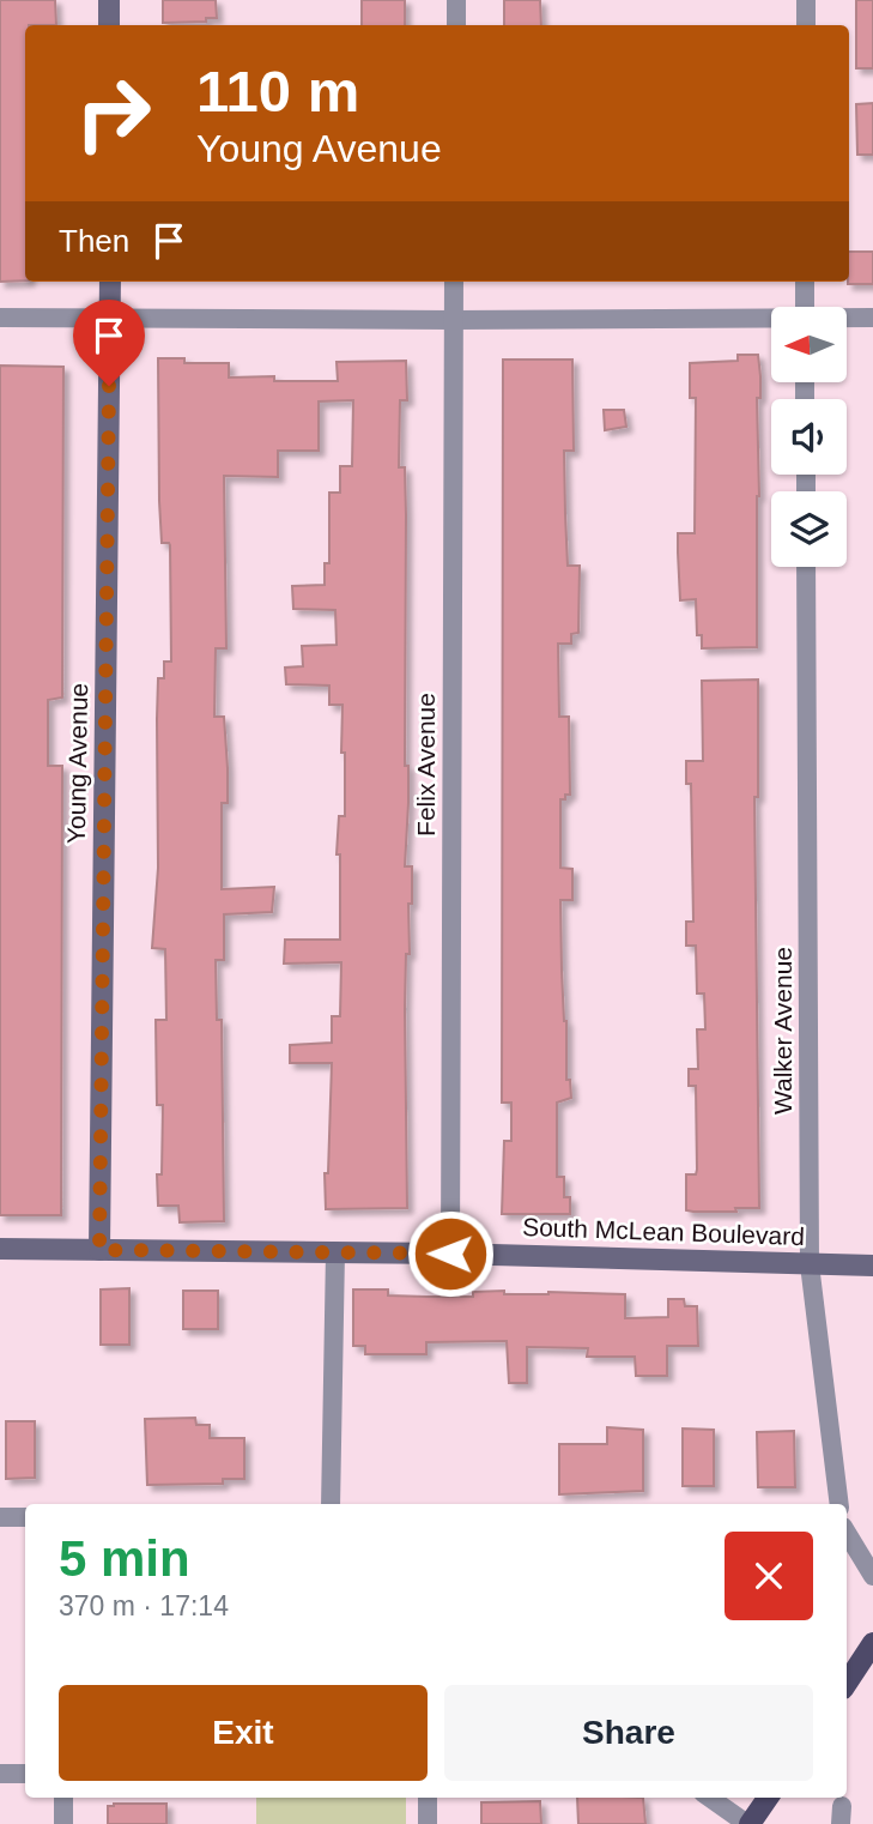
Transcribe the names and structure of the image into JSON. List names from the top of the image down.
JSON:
{
  "streets": {
    "street": [
      "Young Avenue",
      "Felix Avenue",
      "Walker Avenue",
      "South McLean Boulevard"
    ]
  },
  "crossings": [
    ["Young Avenue", "South McLean Boulevard"],
    ["Felix Avenue", "South McLean Boulevard"],
    ["Walker Avenue", "South McLean Boulevard"]
  ],
  "north": "left",
  "page": {
    "turn": ["110 m", "Young Avenue"],
    "then": "Then",
    "heading": ["5 min", "370 m · 17:14"],
    "buttons": ["Exit", "Share"]
  }
}
